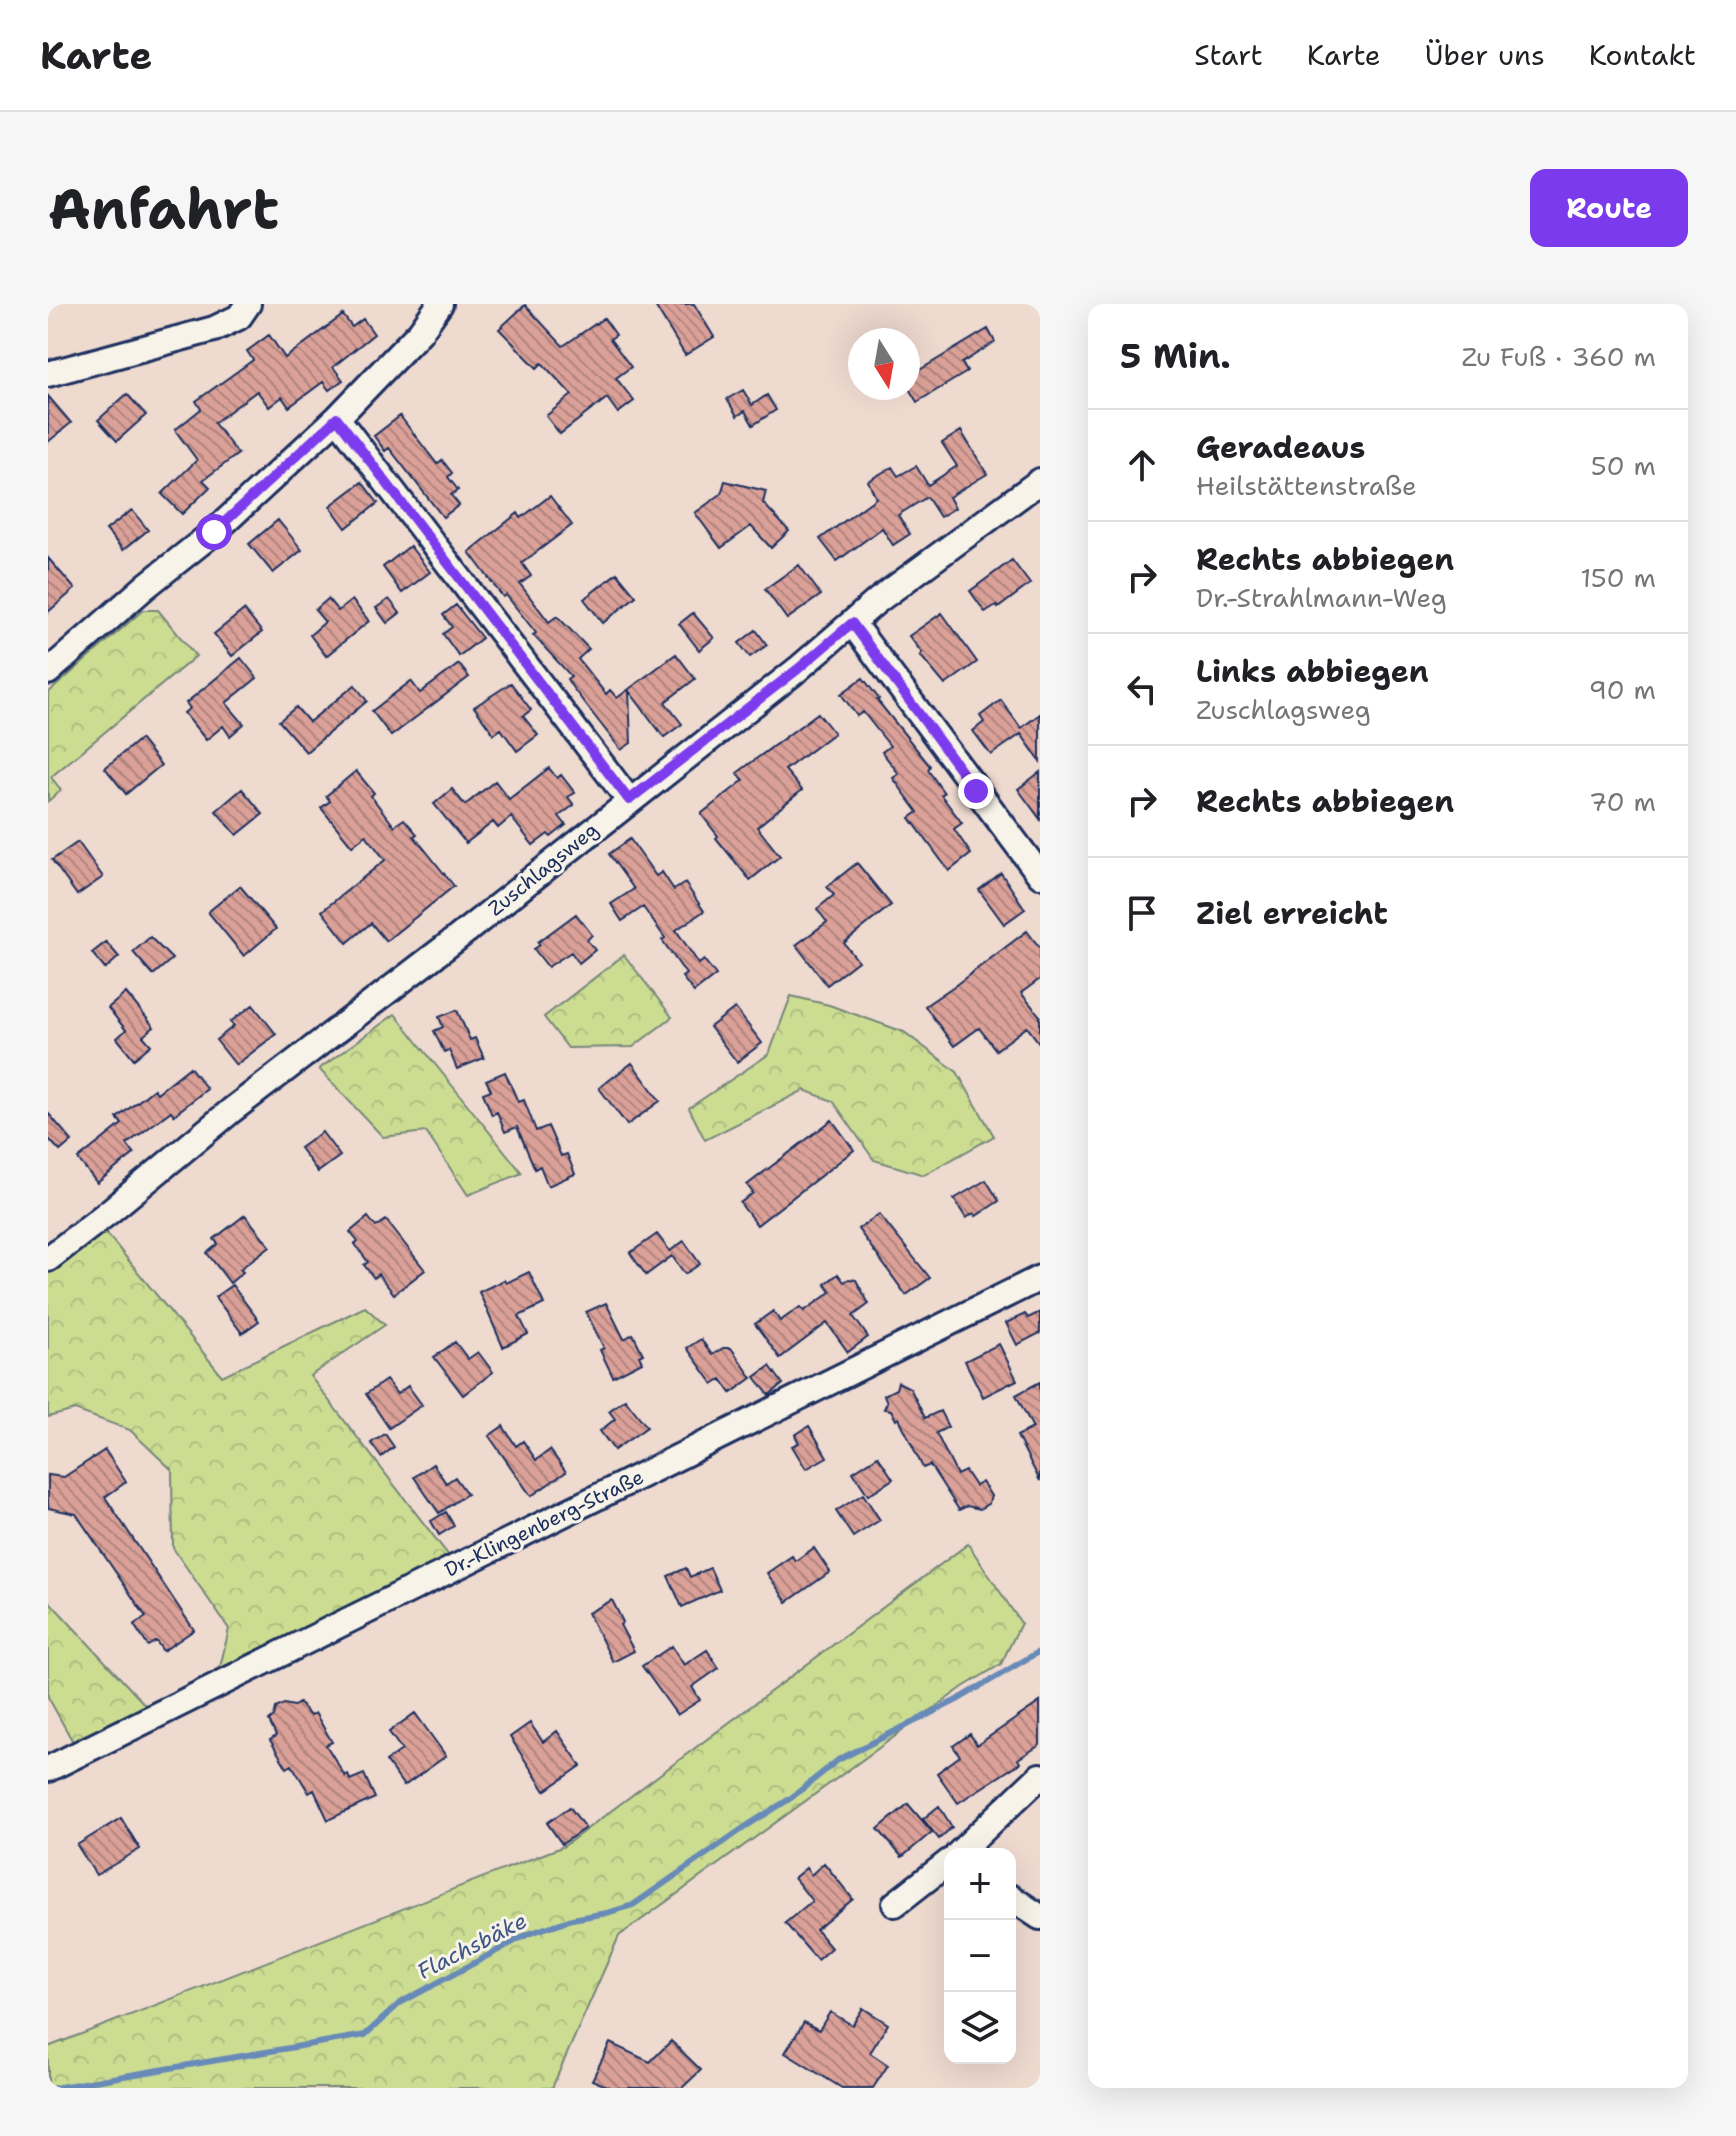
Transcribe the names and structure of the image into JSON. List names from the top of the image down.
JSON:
{
  "streets": {
    "street": ["Zuschlagsweg", "Dr.-Klingenberg-Straße"]
  },
  "water": ["Flachsbäke"],
  "north": "bottom",
  "page": {
    "header": "Karte",
    "nav": [
      "Start",
      "Karte",
      "Über uns",
      "Kontakt"
    ],
    "buttons": "Route",
    "title": "Anfahrt",
    "heading": ["5 Min.", "Zu Fuß · 360 m"],
    "list": [
      ["Geradeaus", "Heilstättenstraße", "50 m"],
      ["Rechts abbiegen", "Dr.-Strahlmann-Weg", "150 m"],
      ["Links abbiegen", "Zuschlagsweg", "90 m"],
      ["Rechts abbiegen", "70 m"],
      "Ziel erreicht"
    ],
    "map_buttons": ["+", "−"]
  }
}
